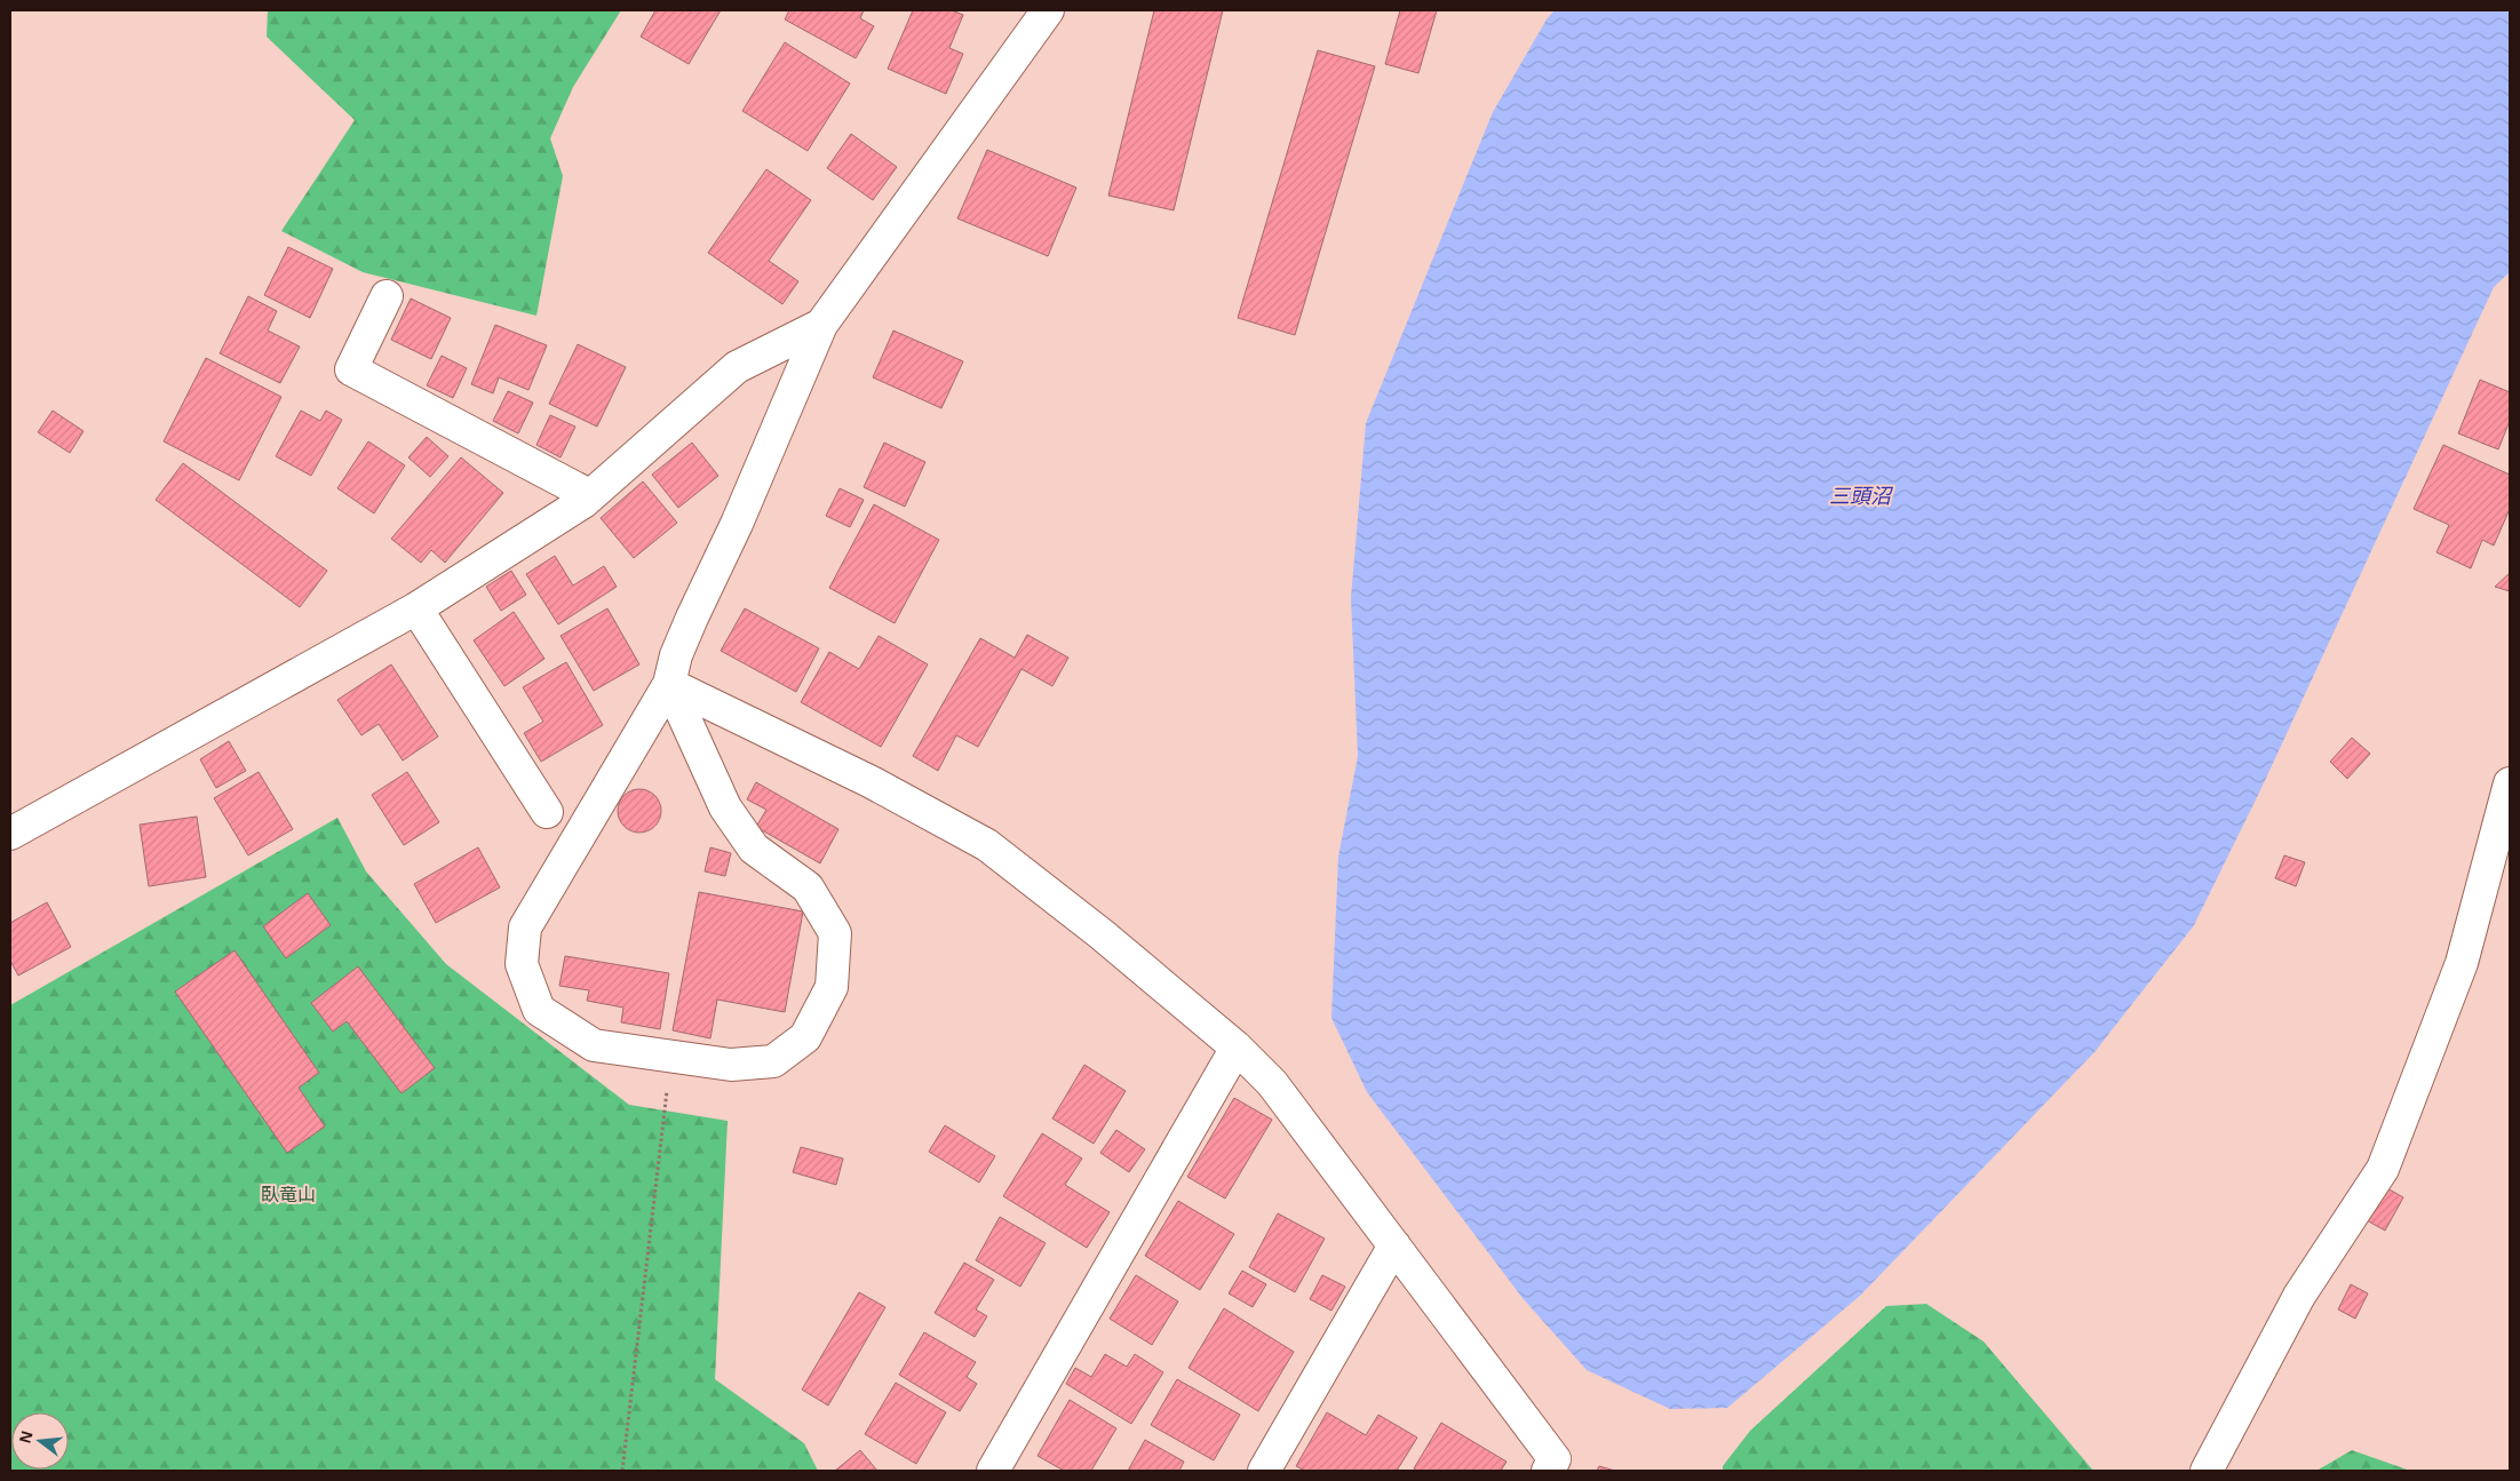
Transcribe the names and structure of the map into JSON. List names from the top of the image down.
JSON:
{
  "water": ["三頭沼"],
  "parks": ["臥竜山"],
  "north": "left"
}
